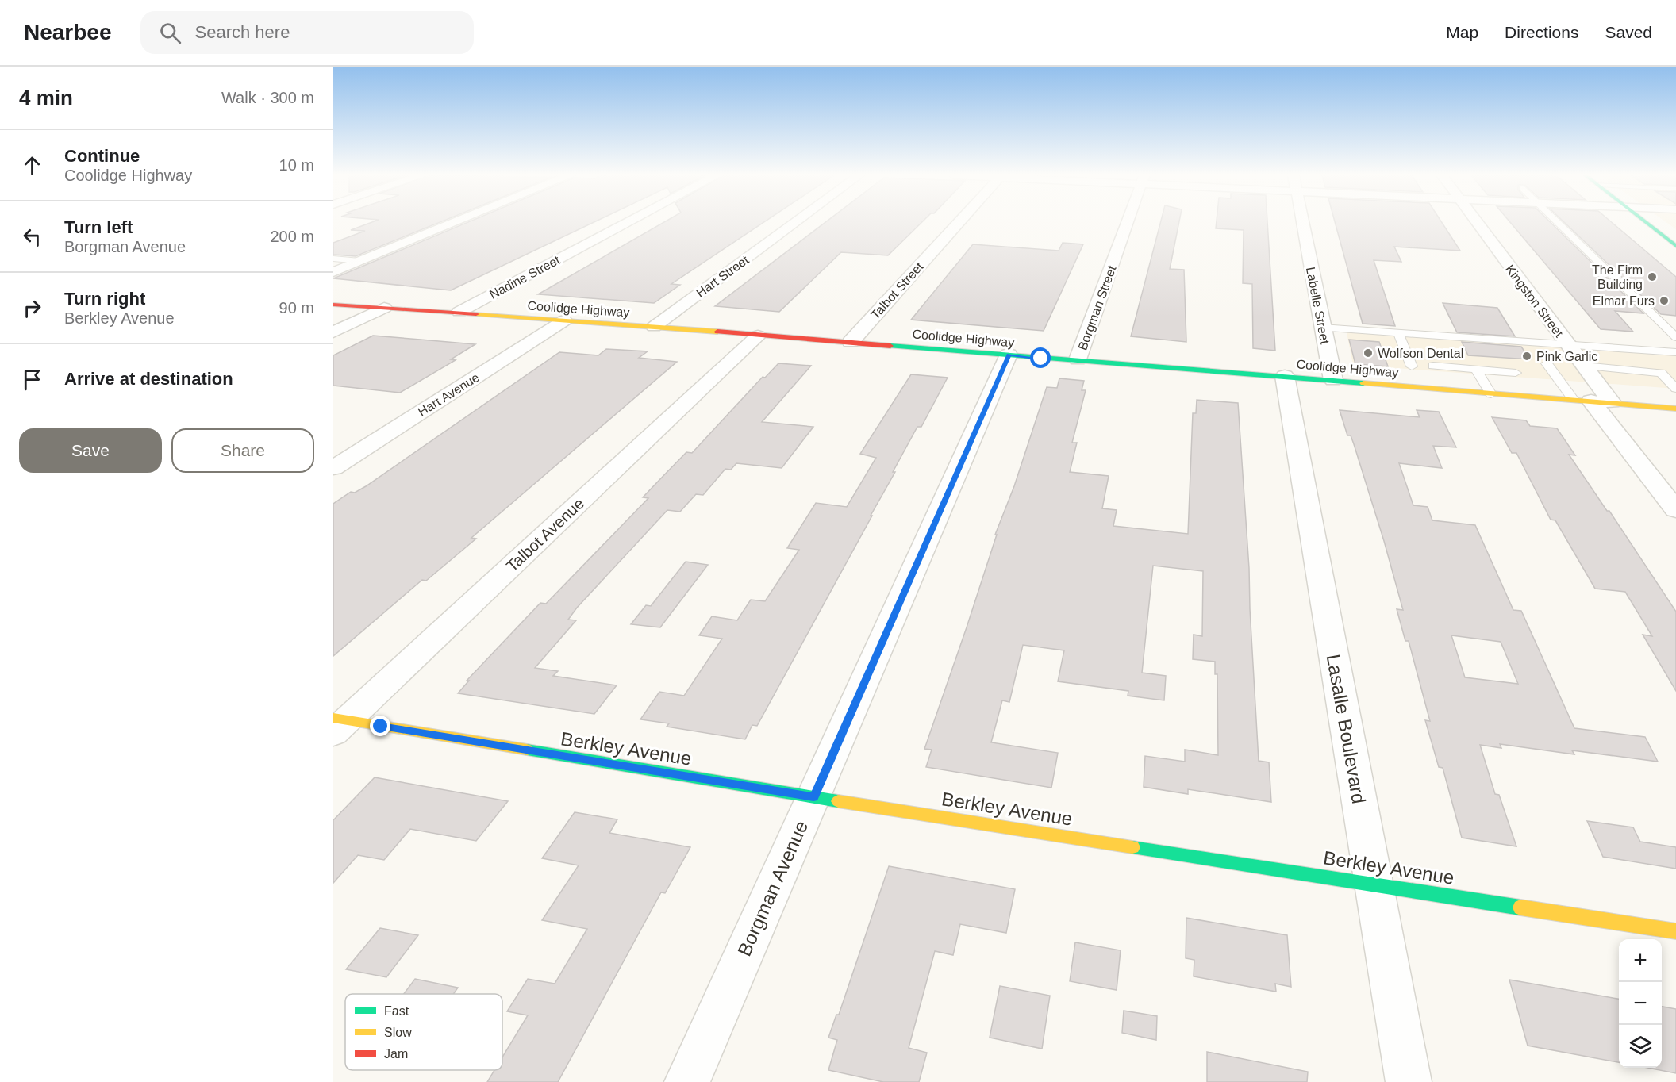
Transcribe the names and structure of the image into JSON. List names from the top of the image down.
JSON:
{
  "streets": {
    "main road": ["Coolidge Highway", "Berkley Avenue"],
    "street": [
      "Hart Street",
      "Nadine Street",
      "Talbot Street",
      "Kingston Street",
      "Labelle Street",
      "Borgman Street",
      "Hart Avenue",
      "Talbot Avenue",
      "Lasalle Boulevard",
      "Borgman Avenue"
    ]
  },
  "crossings": [
    ["Hart Street", "Coolidge Highway"],
    ["Nadine Street", "Coolidge Highway"],
    ["Talbot Street", "Coolidge Highway"],
    ["Kingston Street", "Coolidge Highway"],
    ["Labelle Street", "Coolidge Highway"],
    ["Borgman Street", "Coolidge Highway"],
    ["Coolidge Highway", "Hart Avenue"],
    ["Coolidge Highway", "Talbot Avenue"],
    ["Coolidge Highway", "Lasalle Boulevard"],
    ["Coolidge Highway", "Borgman Avenue"],
    ["Talbot Avenue", "Berkley Avenue"],
    ["Lasalle Boulevard", "Berkley Avenue"],
    ["Berkley Avenue", "Borgman Avenue"]
  ],
  "places": [
    "The Firm Building",
    "Elmar Furs",
    "Wolfson Dental",
    "Pink Garlic"
  ],
  "legend": ["Fast", "Slow", "Jam"],
  "page": {
    "header": "Nearbee",
    "search": "Search here",
    "nav": ["Map", "Directions", "Saved"],
    "heading": ["4 min", "Walk · 300 m"],
    "list": [
      ["Continue", "Coolidge Highway", "10 m"],
      ["Turn left", "Borgman Avenue", "200 m"],
      ["Turn right", "Berkley Avenue", "90 m"],
      "Arrive at destination"
    ],
    "buttons": ["Save", "Share"],
    "map_buttons": ["+", "−"]
  }
}
